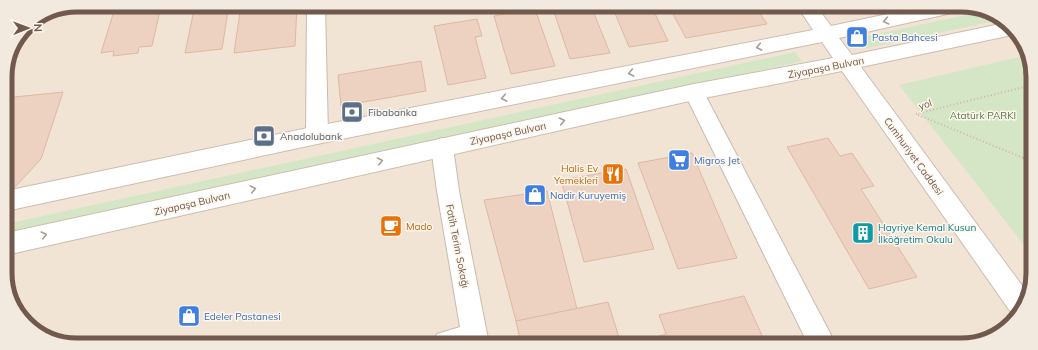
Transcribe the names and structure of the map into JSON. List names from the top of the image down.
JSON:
{
  "streets": {
    "main road": ["Ziyapaşa Bulvarı", "Cumhuriyet Caddesi", "Fatih Terim Sokağı"],
    "path": ["yol"]
  },
  "crossings": [
    ["Ziyapaşa Bulvarı", "Cumhuriyet Caddesi"],
    ["Ziyapaşa Bulvarı", "Fatih Terim Sokağı"]
  ],
  "parks": ["Atatürk PARKI"],
  "places": {
    "shop": ["Pasta Bahcesi", "Nadir Kuruyemiş", "Edeler Pastanesi"],
    "bank": ["Fibabanka", "Anadolubank"],
    "supermarket": ["Migros Jet"],
    "restaurant": ["Halis Ev Yemekleri"],
    "cafe": ["Mado"],
    "building": ["Hayriye Kemal Kusun İlköğretim Okulu"]
  },
  "north": "right"
}
